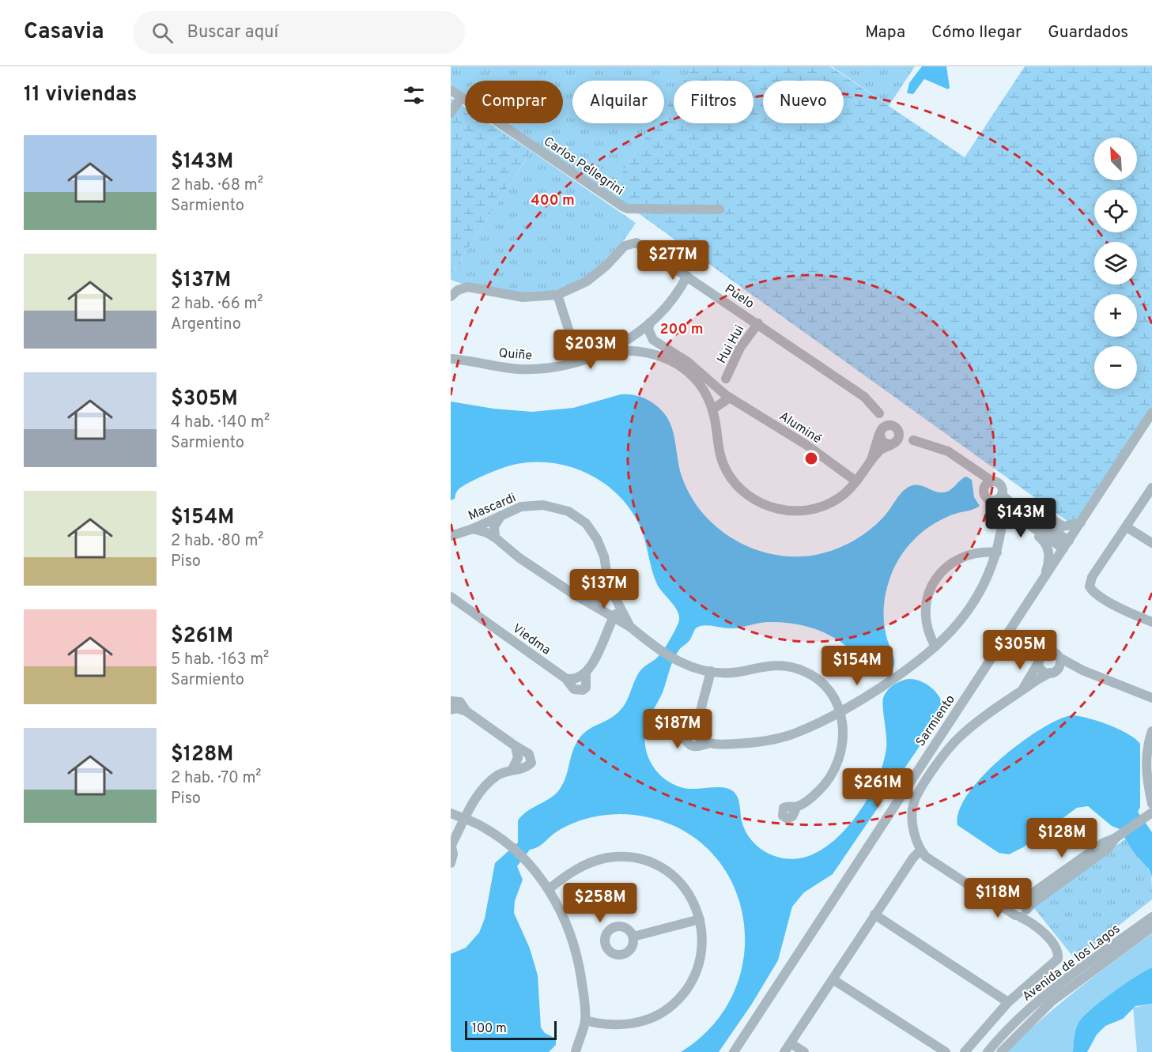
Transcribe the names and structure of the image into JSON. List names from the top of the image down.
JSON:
{
  "streets": {
    "street": [
      "Carlos Pellegrini",
      "Puelo",
      "Hui Hui",
      "Quiñe",
      "Aluminé",
      "Mascardi",
      "Viedma",
      "Sarmiento",
      "Avenida de los Lagos"
    ]
  },
  "crossings": [
    ["Puelo", "Hui Hui"],
    ["Puelo", "Quiñe"],
    ["Quiñe", "Aluminé"]
  ],
  "scale_bar": "100 m",
  "north": "top left",
  "page": {
    "header": "Casavia",
    "search": "Buscar aquí",
    "nav": ["Mapa", "Cómo llegar", "Guardados"],
    "heading": "11 viviendas",
    "chip": [
      "Comprar",
      "Alquilar",
      "Filtros",
      "Nuevo"
    ],
    "list": [
      {
        "name": "$143M",
        "note": "2 hab. · 68 m² · Sarmiento"
      },
      {
        "name": "$137M",
        "note": "2 hab. · 66 m² · Argentino"
      },
      {
        "name": "$305M",
        "note": "4 hab. · 140 m² · Sarmiento"
      },
      {
        "name": "$154M",
        "note": "2 hab. · 80 m² · Piso"
      },
      {
        "name": "$261M",
        "note": "5 hab. · 163 m² · Sarmiento"
      },
      {
        "name": "$128M",
        "note": "2 hab. · 70 m² · Piso"
      }
    ],
    "map_buttons": ["+", "−"],
    "price": [
      "$277M",
      "$203M",
      "$143M",
      "$137M",
      "$305M",
      "$154M",
      "$187M",
      "$261M",
      "$128M",
      "$118M",
      "$258M"
    ],
    "scale": "100 m"
  },
  "rings": ["400 m", "200 m"]
}
